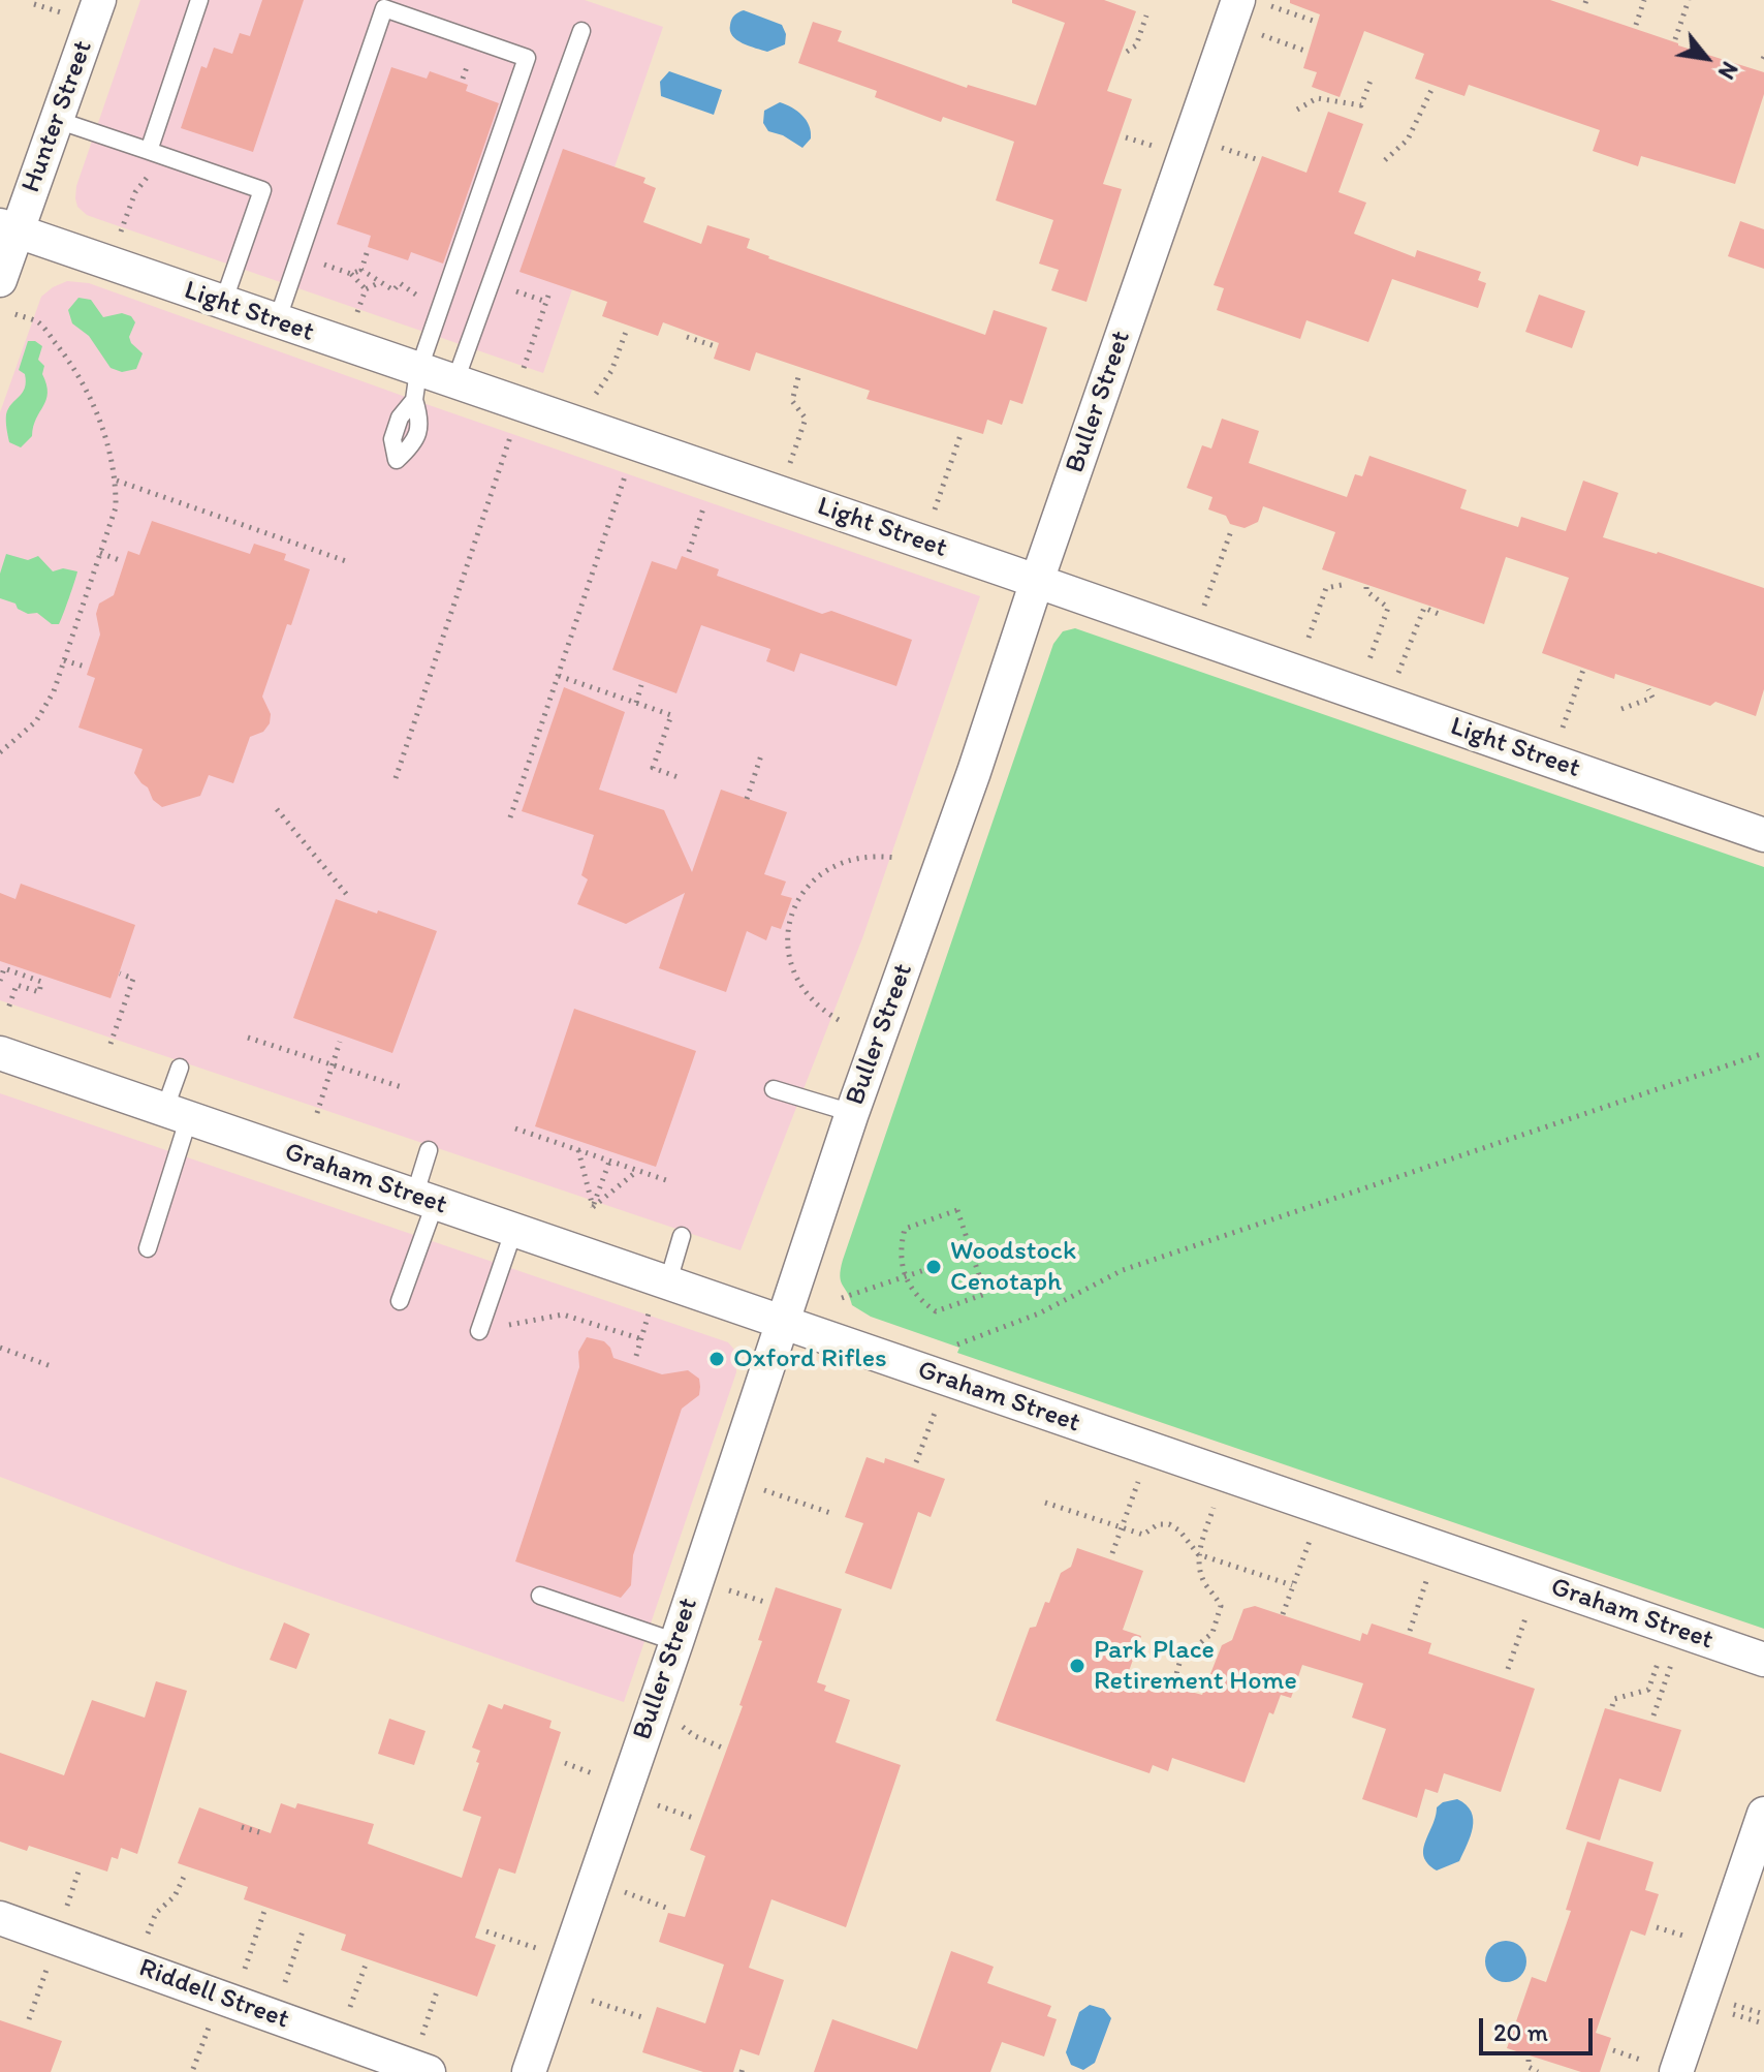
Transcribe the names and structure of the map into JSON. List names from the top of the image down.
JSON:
{
  "streets": {
    "street": [
      "Hunter Street",
      "Light Street",
      "Buller Street",
      "Graham Street",
      "Riddell Street"
    ]
  },
  "crossings": [
    ["Hunter Street", "Light Street"],
    ["Light Street", "Buller Street"],
    ["Buller Street", "Graham Street"]
  ],
  "places": ["Woodstock Cenotaph", "Oxford Rifles", "Park Place Retirement Home"],
  "scale_bar": "20 m",
  "north": "bottom right"
}
